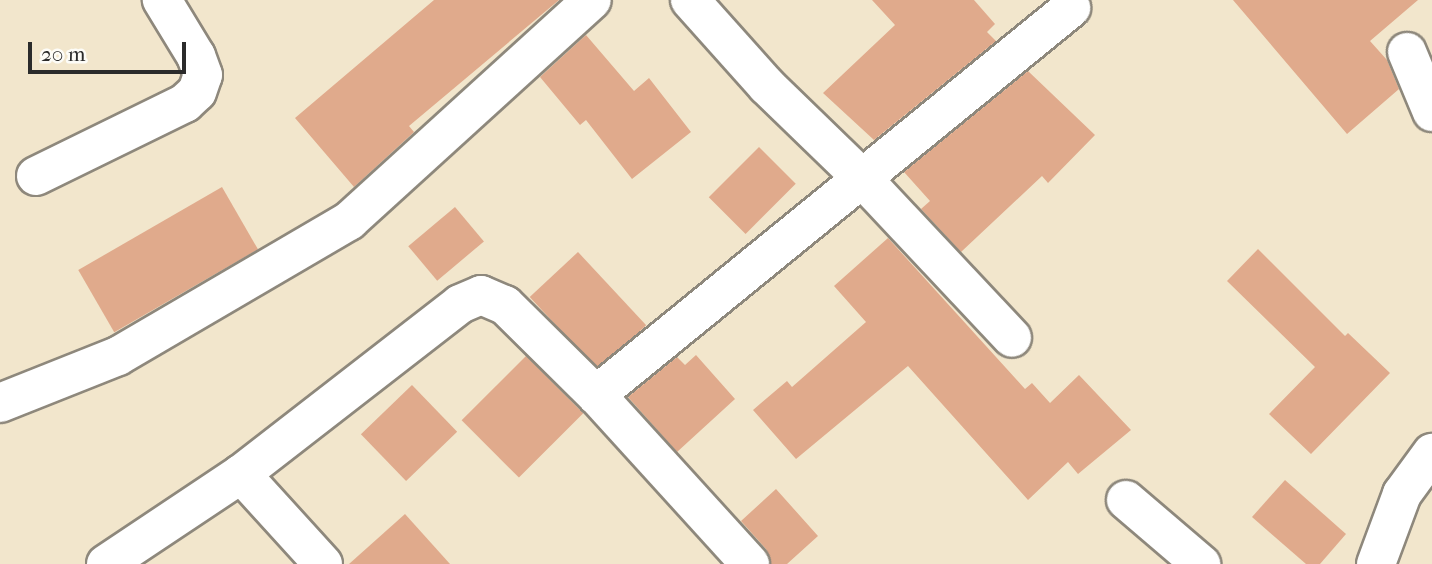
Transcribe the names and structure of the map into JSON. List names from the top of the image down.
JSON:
{
  "scale_bar": "20 m"
}
